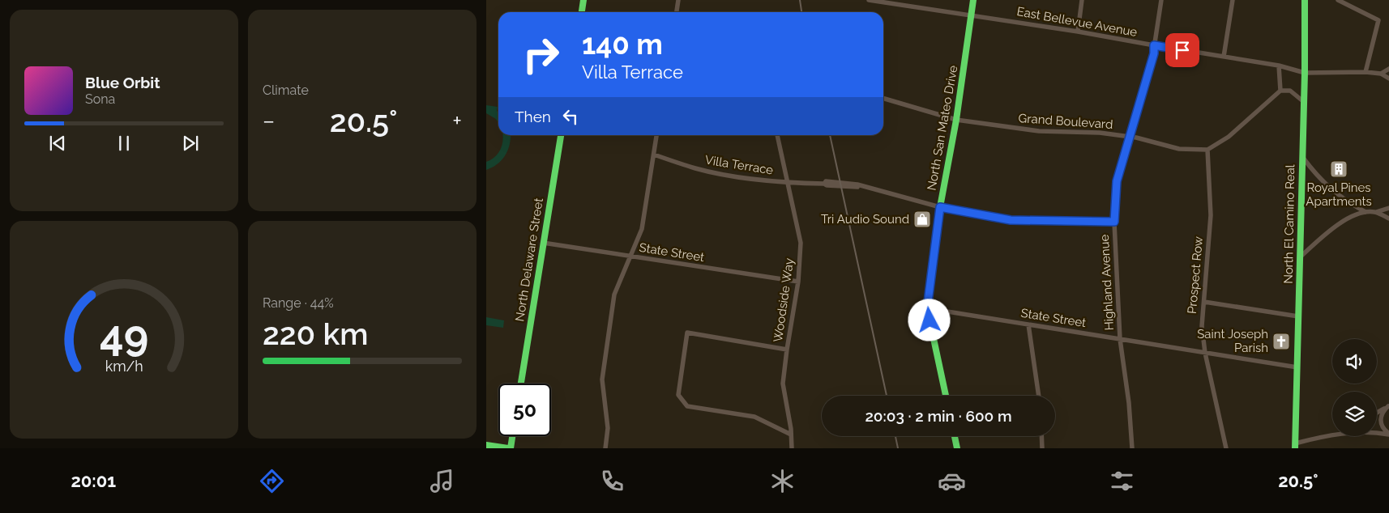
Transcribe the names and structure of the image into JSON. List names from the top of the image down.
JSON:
{
  "streets": {
    "main road": ["North San Mateo Drive", "North El Camino Real", "North Delaware Street"],
    "street": [
      "East Bellevue Avenue",
      "Grand Boulevard",
      "Villa Terrace",
      "State Street",
      "Prospect Row",
      "Highland Avenue",
      "Woodside Way"
    ]
  },
  "crossings": [
    ["East Bellevue Avenue", "North San Mateo Drive"],
    ["East Bellevue Avenue", "North El Camino Real"],
    ["East Bellevue Avenue", "Highland Avenue"],
    ["Grand Boulevard", "North San Mateo Drive"],
    ["Grand Boulevard", "Prospect Row"],
    ["Grand Boulevard", "Highland Avenue"],
    ["North San Mateo Drive", "Villa Terrace"],
    ["North San Mateo Drive", "State Street"],
    ["Villa Terrace", "Highland Avenue"],
    ["Villa Terrace", "Woodside Way"],
    ["North El Camino Real", "State Street"],
    ["State Street", "North Delaware Street"],
    ["State Street", "Prospect Row"],
    ["State Street", "Highland Avenue"],
    ["State Street", "Woodside Way"]
  ],
  "places": {
    "building": ["Royal Pines Apartments"],
    "shop": ["Tri Audio Sound"],
    "church": ["Saint Joseph Parish"]
  },
  "page": {
    "tile": [
      "Climate",
      ["Range · 44%", "220 km"]
    ],
    "turn": ["140 m", "Villa Terrace"],
    "song": ["Blue Orbit", "Sona"],
    "then": "Then",
    "heat": ["−", "20.5°", "+"],
    "limit": "50",
    "trip": "20:03 · 2 min · 600 m",
    "tabs": ["20:01", "20.5°"],
    "gauge": ["49", "km/h"]
  }
}
